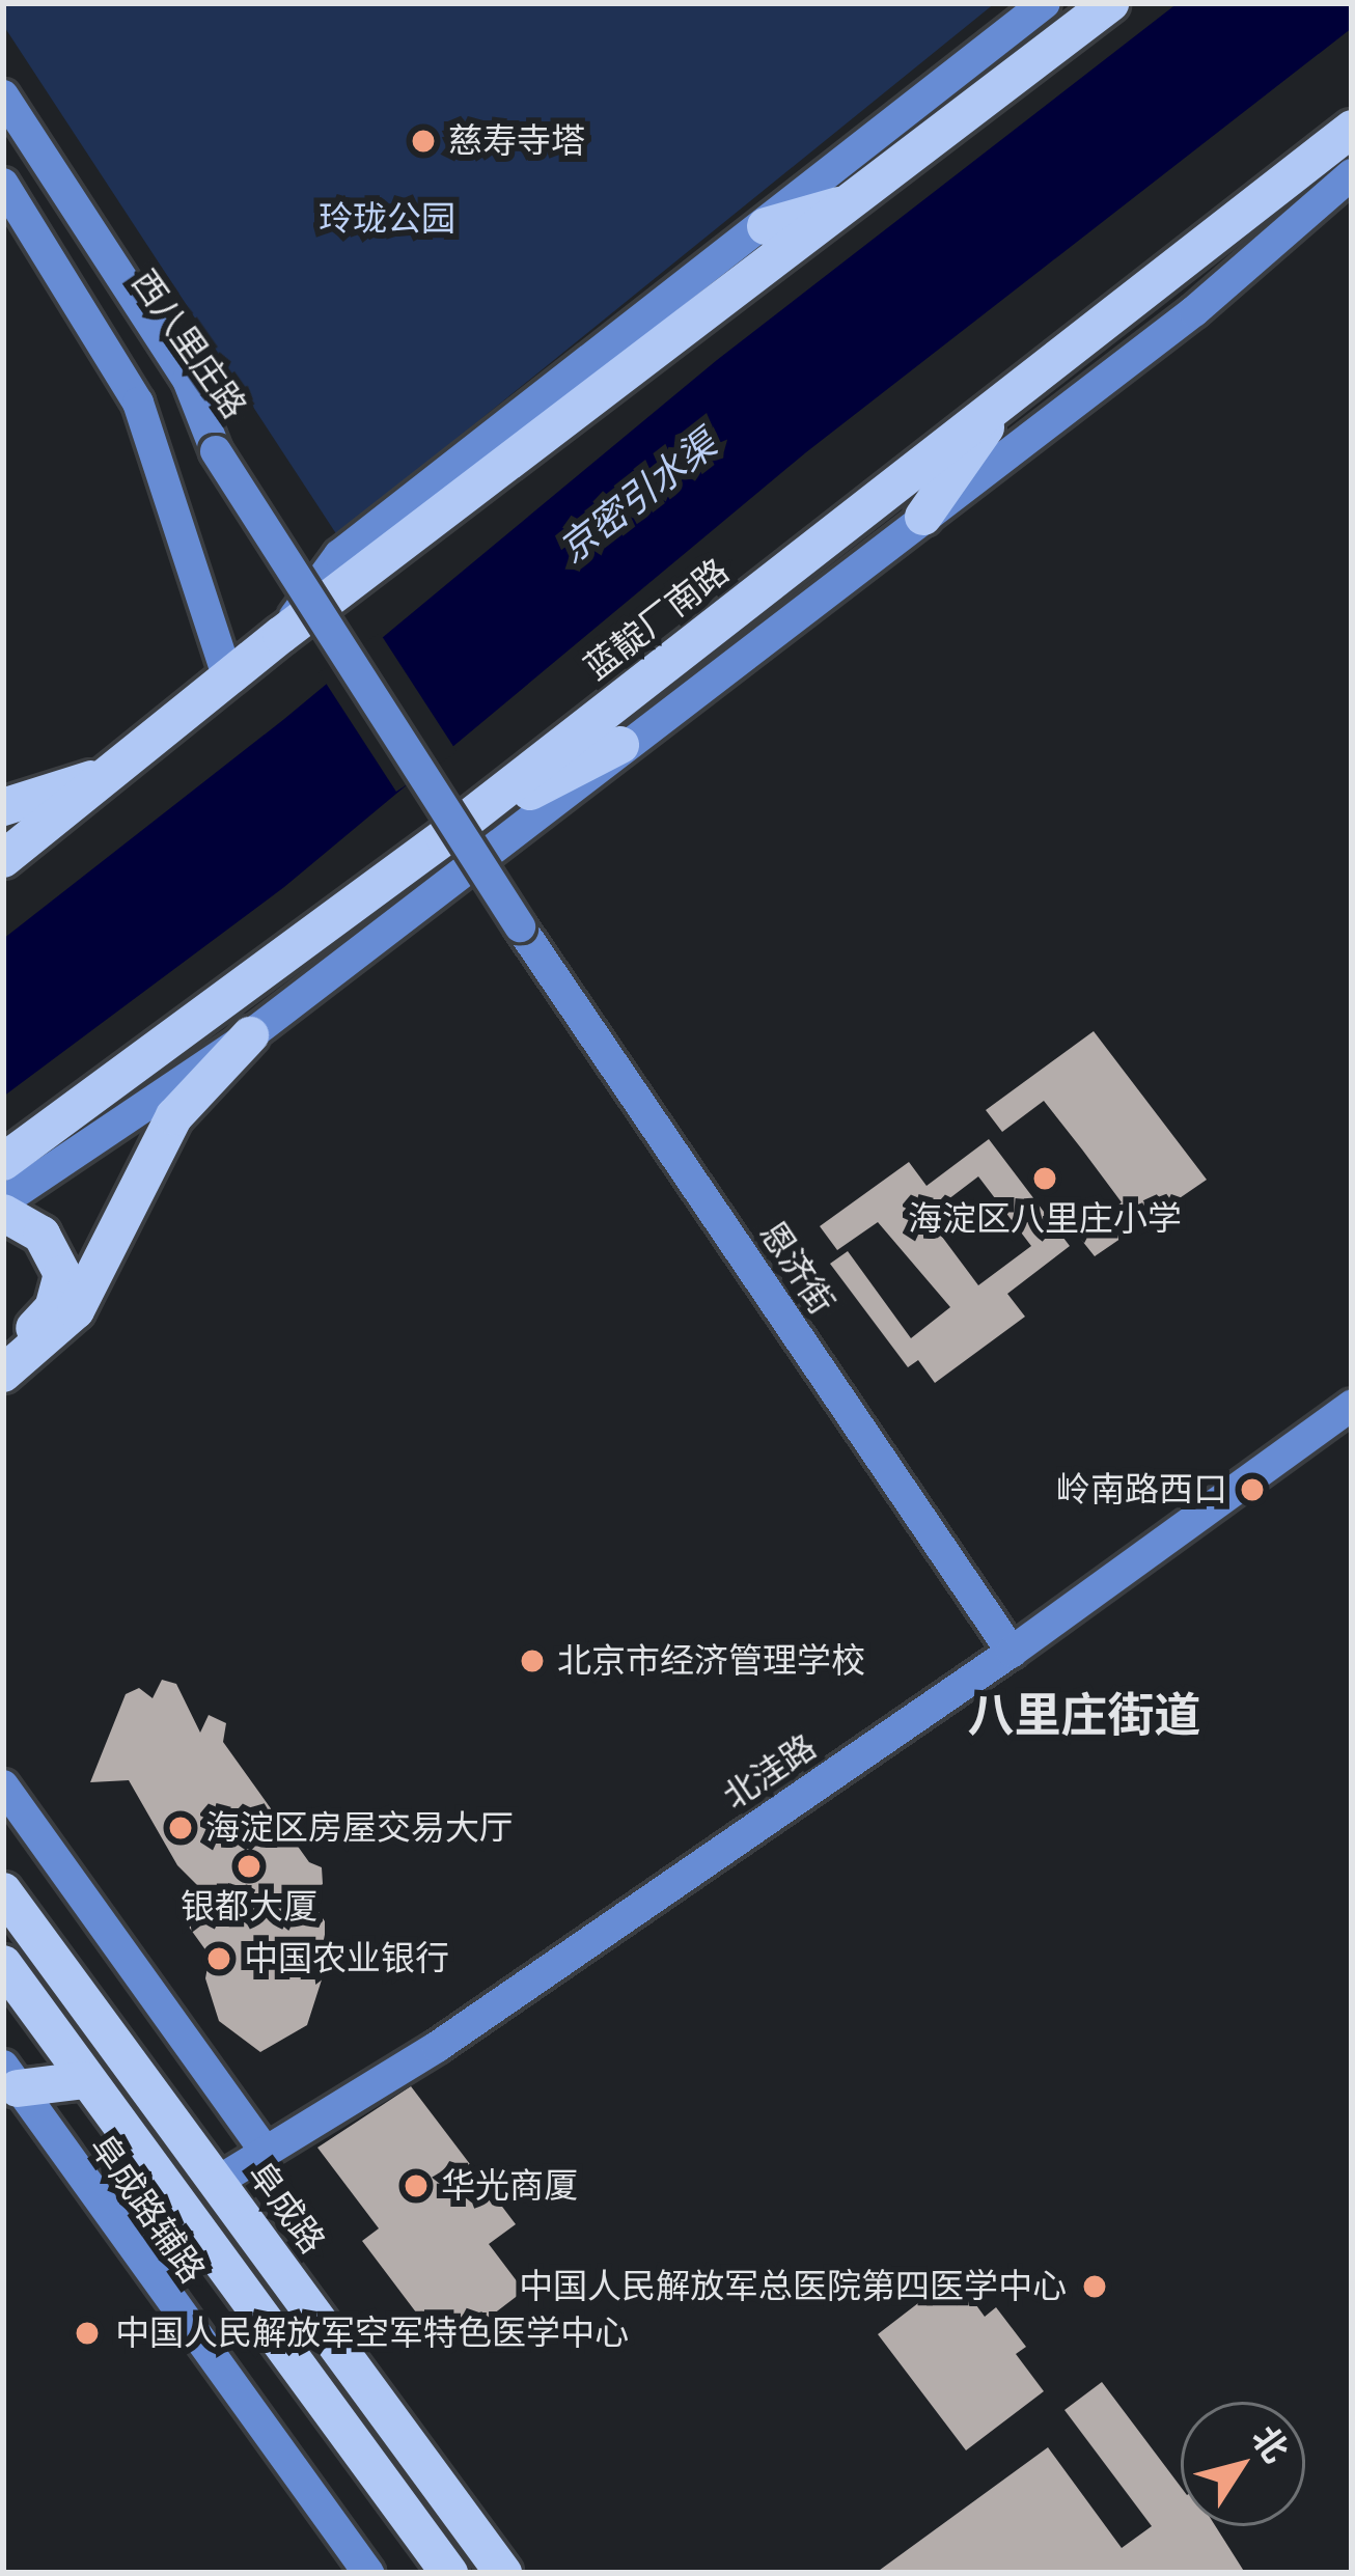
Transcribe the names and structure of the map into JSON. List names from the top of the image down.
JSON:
{
  "streets": {
    "highway": ["蓝靛厂南路", "阜成路"],
    "street": [
      "西八里庄路",
      "恩济街",
      "北洼路",
      "阜成路辅路"
    ]
  },
  "crossings": [
    ["西八里庄路", "恩济街"],
    ["恩济街", "北洼路"],
    ["北洼路", "阜成路"]
  ],
  "districts": ["八里庄街道"],
  "water": ["京密引水渠"],
  "parks": ["玲珑公园"],
  "places": [
    "慈寿寺塔",
    "海淀区八里庄小学",
    "岭南路西口",
    "北京市经济管理学校",
    "海淀区房屋交易大厅",
    "银都大厦",
    "中国农业银行",
    "华光商厦",
    "中国人民解放军总医院第四医学中心",
    "中国人民解放军空军特色医学中心"
  ],
  "north": "top right"
}
